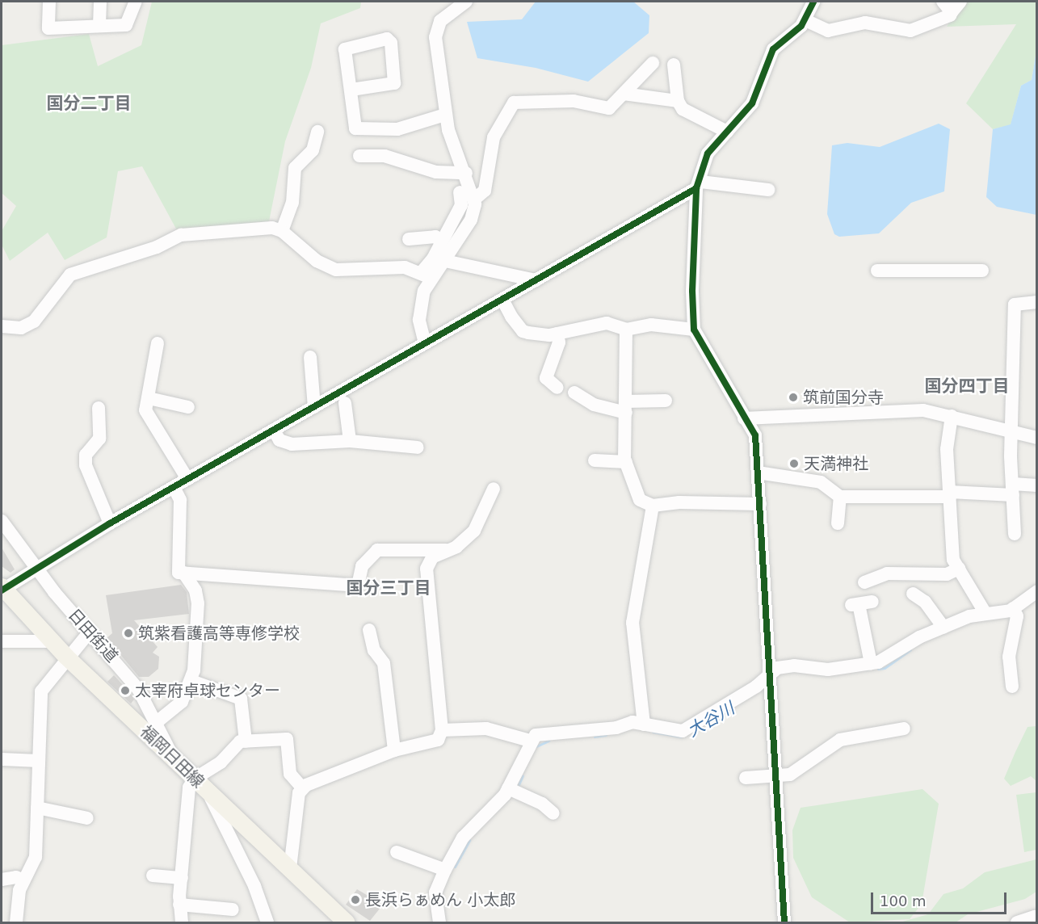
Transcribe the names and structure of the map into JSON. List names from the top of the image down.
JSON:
{
  "streets": {
    "main road": ["福岡日田線"],
    "street": ["日田街道"]
  },
  "crossings": [
    ["日田街道", "福岡日田線"]
  ],
  "districts": ["国分二丁目", "国分四丁目", "国分三丁目"],
  "water": ["大谷川"],
  "places": [
    "筑前国分寺",
    "天満神社",
    "筑紫看護高等専修学校",
    "太宰府卓球センター",
    "長浜らぁめん 小太郎"
  ],
  "scale_bar": "100 m"
}
